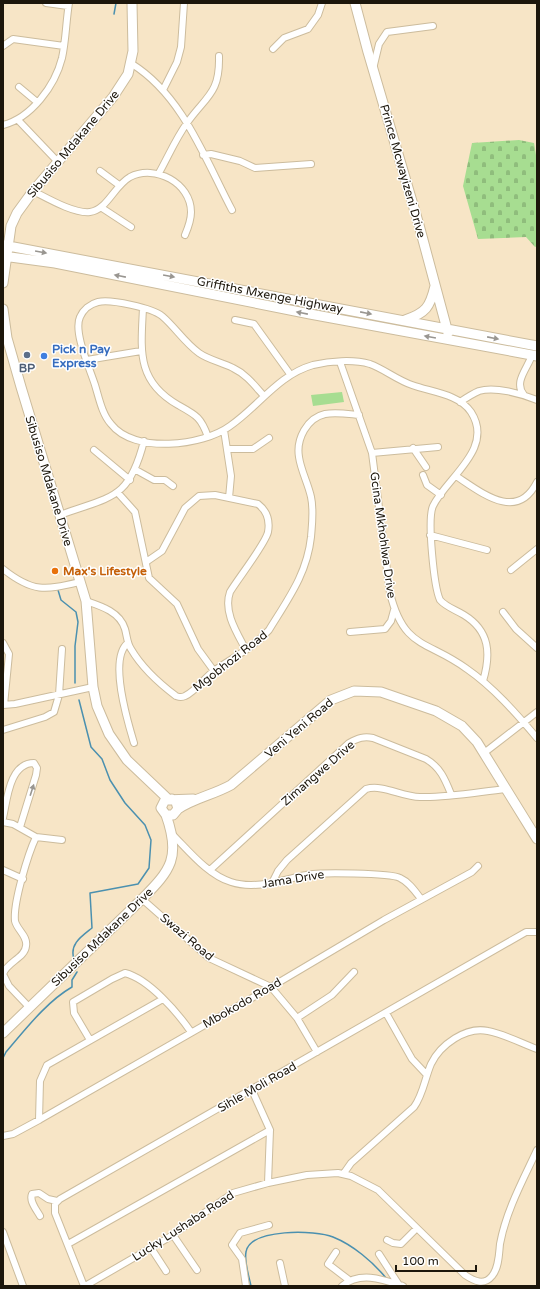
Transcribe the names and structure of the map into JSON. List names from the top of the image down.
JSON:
{
  "streets": {
    "street": [
      "Sibusiso Mdakane Drive",
      "Prince Mcwayizeni Drive",
      "Griffiths Mxenge Highway",
      "Gcina Mkhohlwa Drive",
      "Mgobhozi Road",
      "Veni Yeni Road",
      "Zimangwe Drive",
      "Jama Drive",
      "Swazi Road",
      "Mbokodo Road",
      "Sihle Moli Road",
      "Lucky Lushaba Road"
    ]
  },
  "crossings": [
    ["Sibusiso Mdakane Drive", "Griffiths Mxenge Highway"],
    ["Sibusiso Mdakane Drive", "Mgobhozi Road"],
    ["Sibusiso Mdakane Drive", "Veni Yeni Road"],
    ["Sibusiso Mdakane Drive", "Jama Drive"],
    ["Sibusiso Mdakane Drive", "Swazi Road"],
    ["Prince Mcwayizeni Drive", "Griffiths Mxenge Highway"],
    ["Gcina Mkhohlwa Drive", "Mgobhozi Road"],
    ["Zimangwe Drive", "Jama Drive"],
    ["Jama Drive", "Mbokodo Road"],
    ["Swazi Road", "Mbokodo Road"],
    ["Swazi Road", "Sihle Moli Road"]
  ],
  "places": ["BP", "Pick n Pay Express", "Max's Lifestyle"],
  "scale_bar": "100 m"
}
